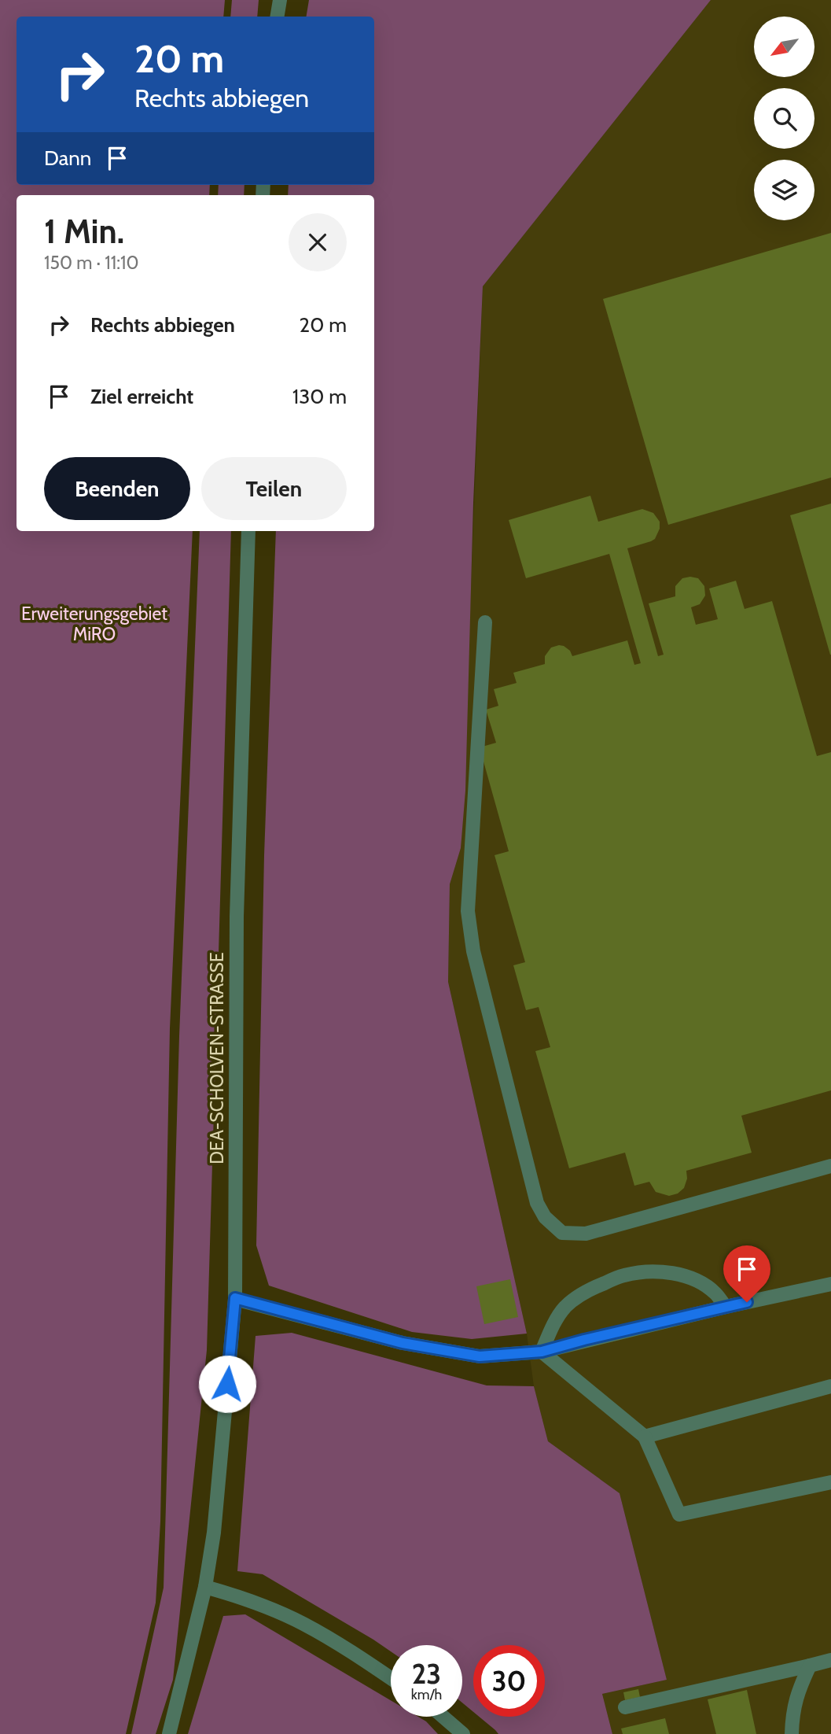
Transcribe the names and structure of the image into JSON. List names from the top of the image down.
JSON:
{
  "streets": {
    "street": ["DEA-SCHOLVEN-STRASSE"]
  },
  "parks": ["Erweiterungsgebiet MiRO"],
  "north": "bottom left",
  "page": {
    "turn": ["20 m", "Rechts abbiegen"],
    "then": "Dann",
    "heading": ["1 Min.", "150 m · 11:10"],
    "list": [
      {
        "name": "Rechts abbiegen",
        "value": "20 m"
      },
      {
        "name": "Ziel erreicht",
        "value": "130 m"
      }
    ],
    "buttons": ["Beenden", "Teilen"],
    "speed": "23 km/h",
    "limit": "30"
  }
}
